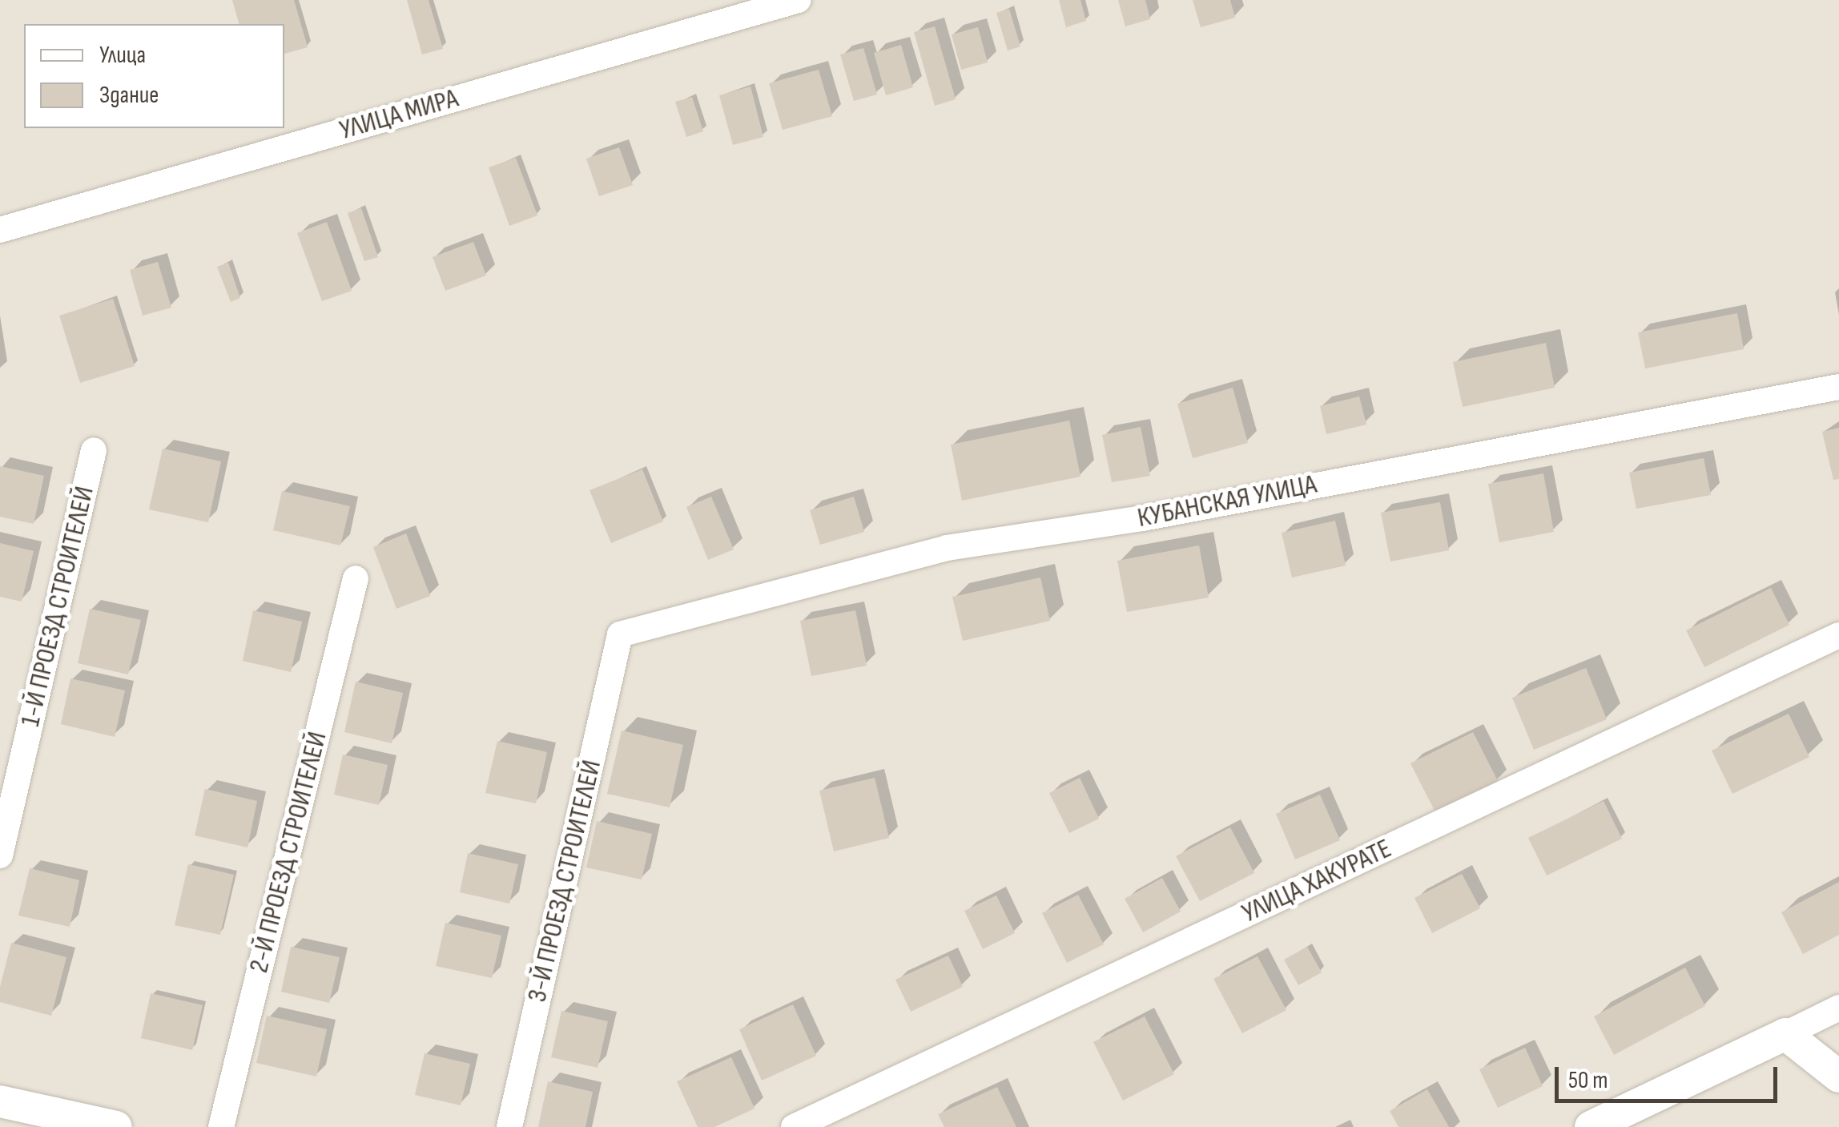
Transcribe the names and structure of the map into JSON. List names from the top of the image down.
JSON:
{
  "streets": {
    "street": [
      "УЛИЦА МИРА",
      "КУБАНСКАЯ УЛИЦА",
      "1-Й ПРОЕЗД СТРОИТЕЛЕЙ",
      "2-Й ПРОЕЗД СТРОИТЕЛЕЙ",
      "3-Й ПРОЕЗД СТРОИТЕЛЕЙ",
      "УЛИЦА ХАКУРАТЕ"
    ]
  },
  "crossings": [
    ["КУБАНСКАЯ УЛИЦА", "3-Й ПРОЕЗД СТРОИТЕЛЕЙ"]
  ],
  "legend": ["Улица", "Здание"],
  "scale_bar": "50 m"
}
